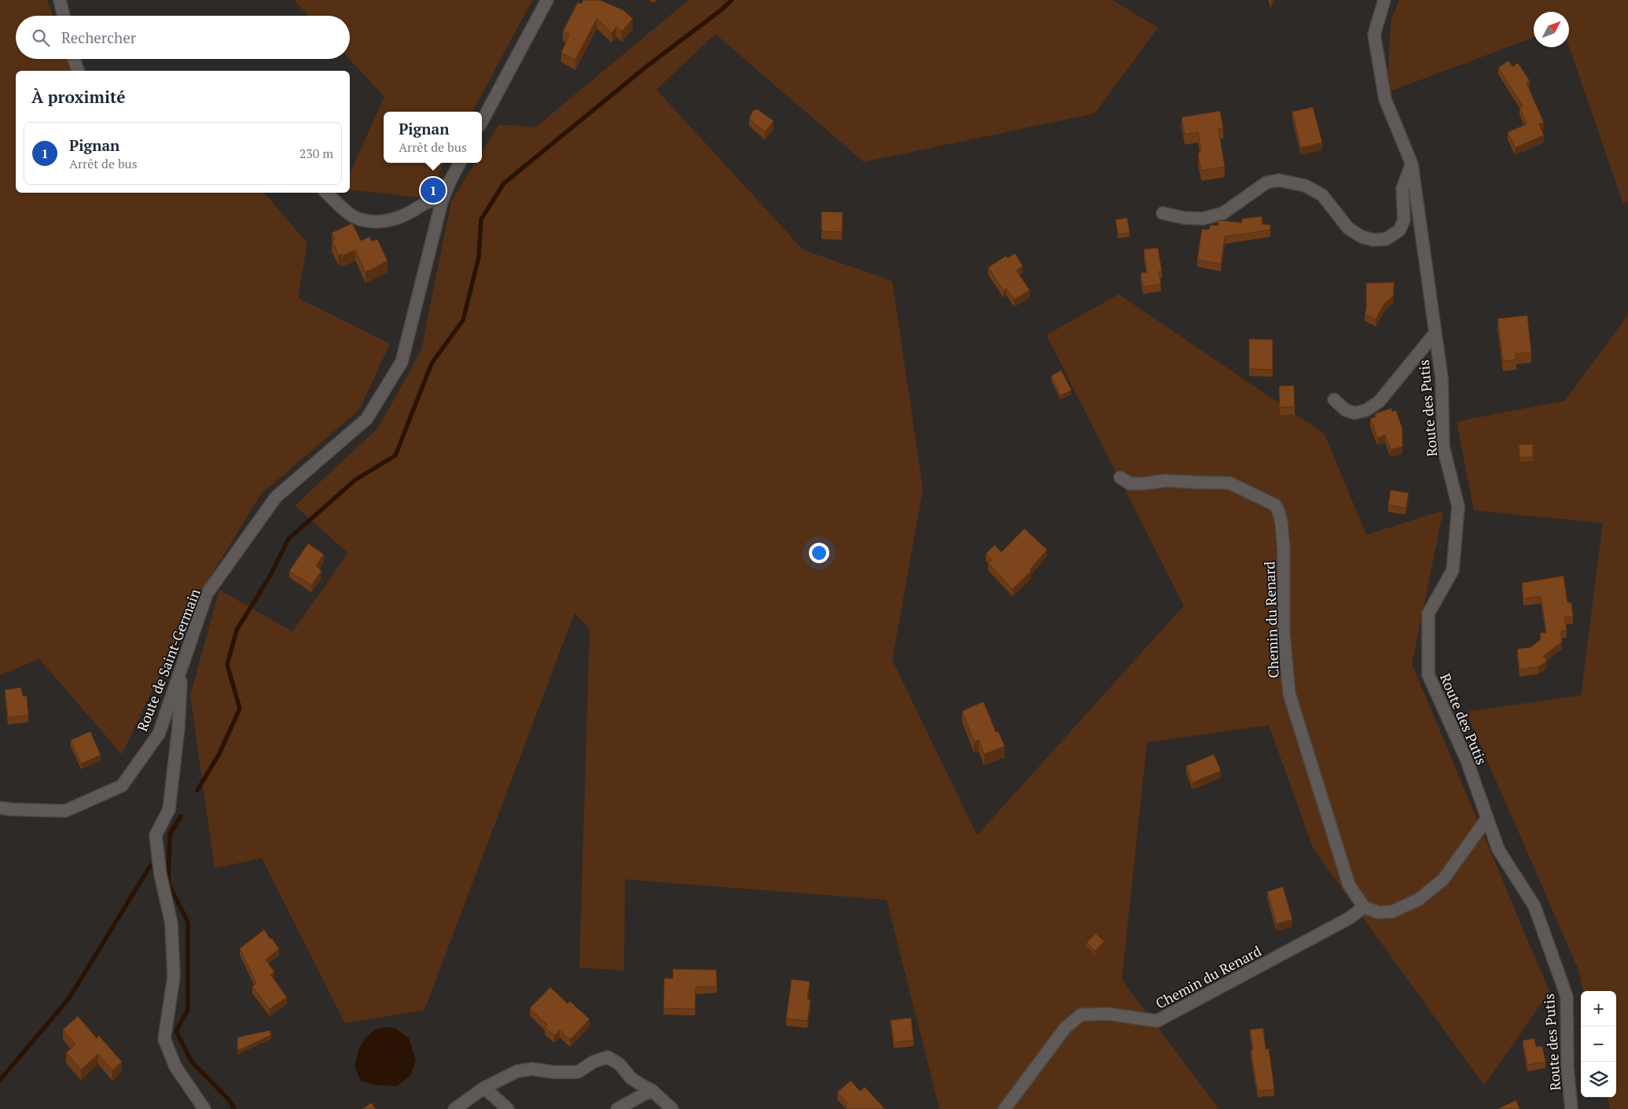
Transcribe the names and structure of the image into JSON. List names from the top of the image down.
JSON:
{
  "streets": {
    "street": ["Route des Putis", "Chemin du Renard", "Route de Saint-Germain"]
  },
  "north": "top right",
  "page": {
    "search": "Rechercher",
    "heading": "À proximité",
    "popup": ["Pignan", "Arrêt de bus"],
    "list": [
      {
        "mark": "1",
        "name": "Pignan",
        "note": "Arrêt de bus",
        "value": "230 m"
      }
    ],
    "pins": "1",
    "map_buttons": ["+", "−"]
  }
}
